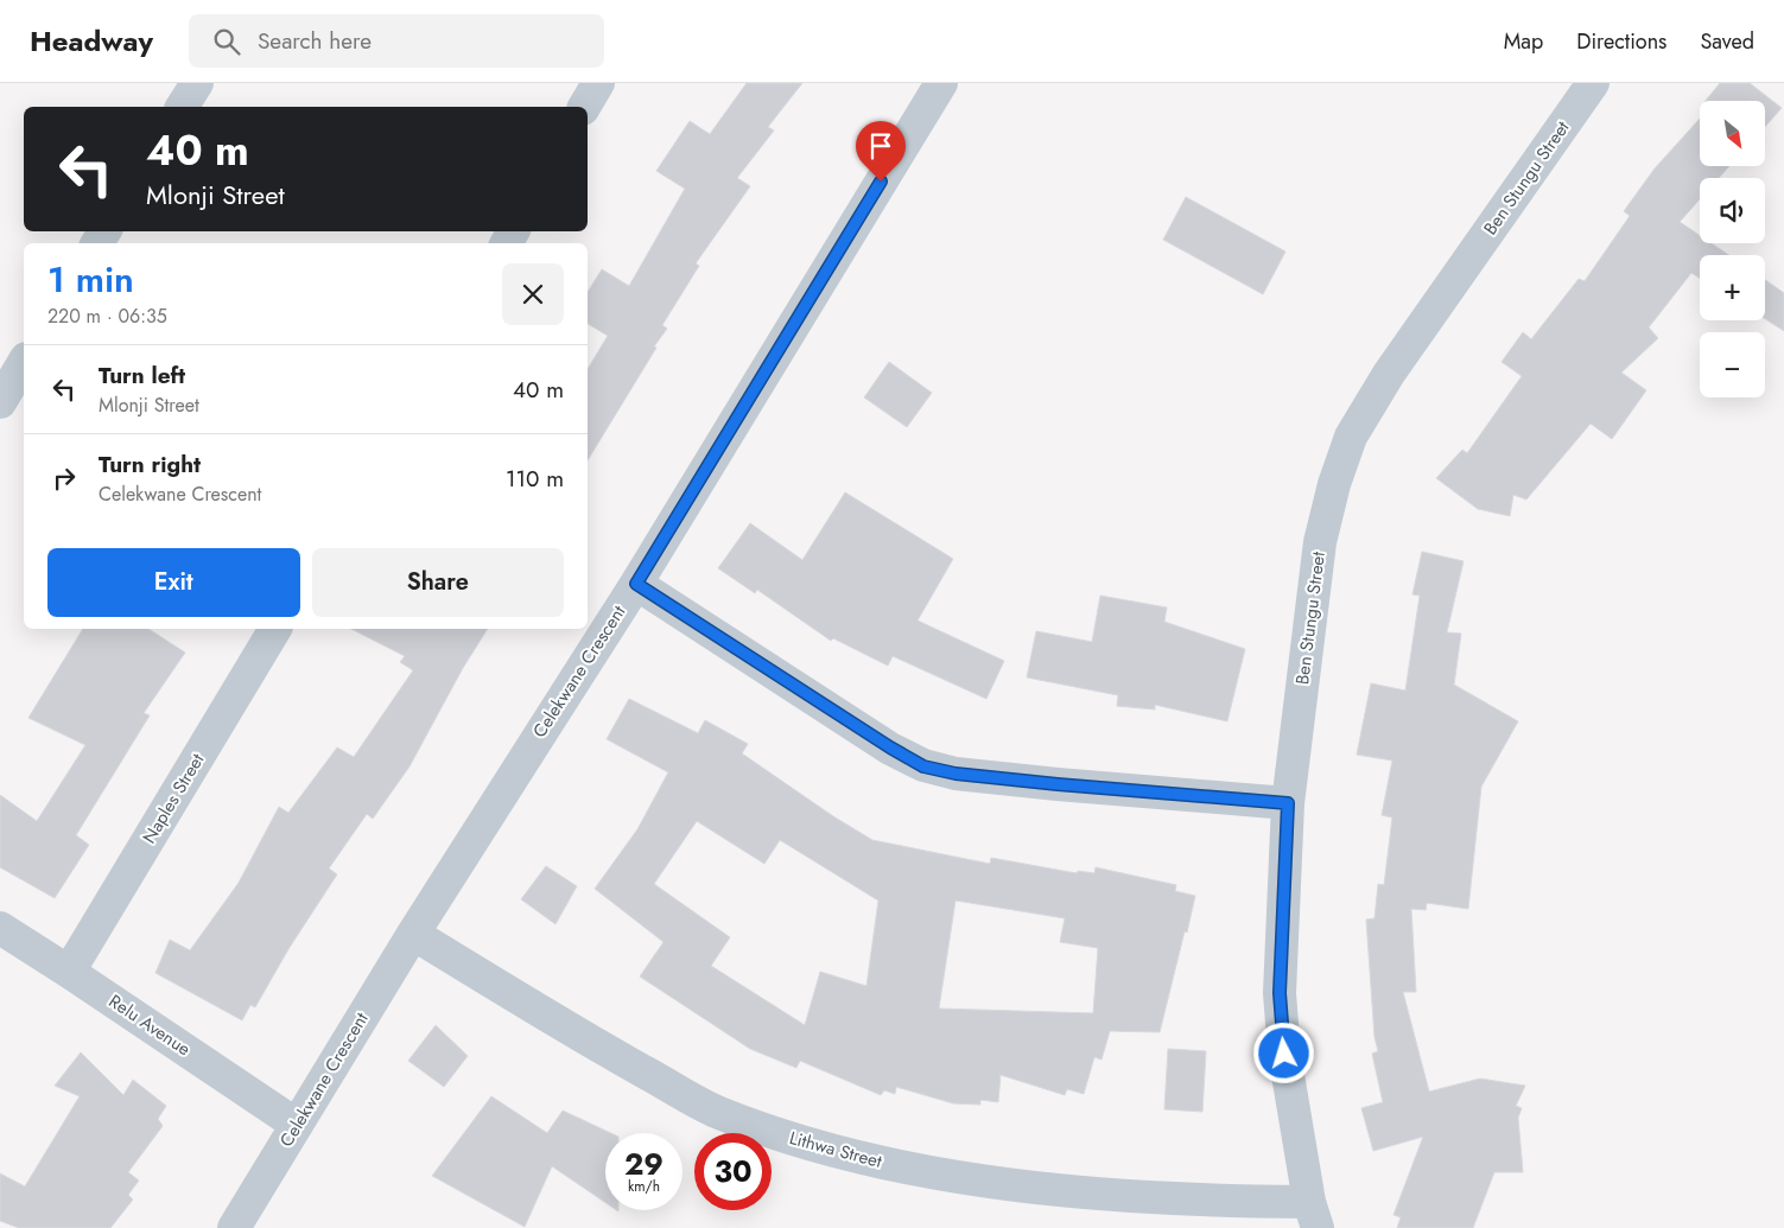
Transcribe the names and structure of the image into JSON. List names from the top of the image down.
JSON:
{
  "streets": {
    "street": [
      "Ben Stungu Street",
      "Celekwane Crescent",
      "Naples Street",
      "Relu Avenue",
      "Lithwa Street"
    ]
  },
  "crossings": [
    ["Ben Stungu Street", "Lithwa Street"],
    ["Celekwane Crescent", "Relu Avenue"],
    ["Celekwane Crescent", "Lithwa Street"],
    ["Naples Street", "Relu Avenue"]
  ],
  "north": "bottom right",
  "page": {
    "header": "Headway",
    "search": "Search here",
    "nav": ["Map", "Directions", "Saved"],
    "map_buttons": ["+", "−"],
    "turn": ["40 m", "Mlonji Street"],
    "heading": ["1 min", "220 m · 06:35"],
    "list": [
      {
        "name": "Turn left",
        "note": "Mlonji Street",
        "value": "40 m"
      },
      {
        "name": "Turn right",
        "note": "Celekwane Crescent",
        "value": "110 m"
      }
    ],
    "buttons": ["Exit", "Share"],
    "speed": "29 km/h",
    "limit": "30"
  }
}
